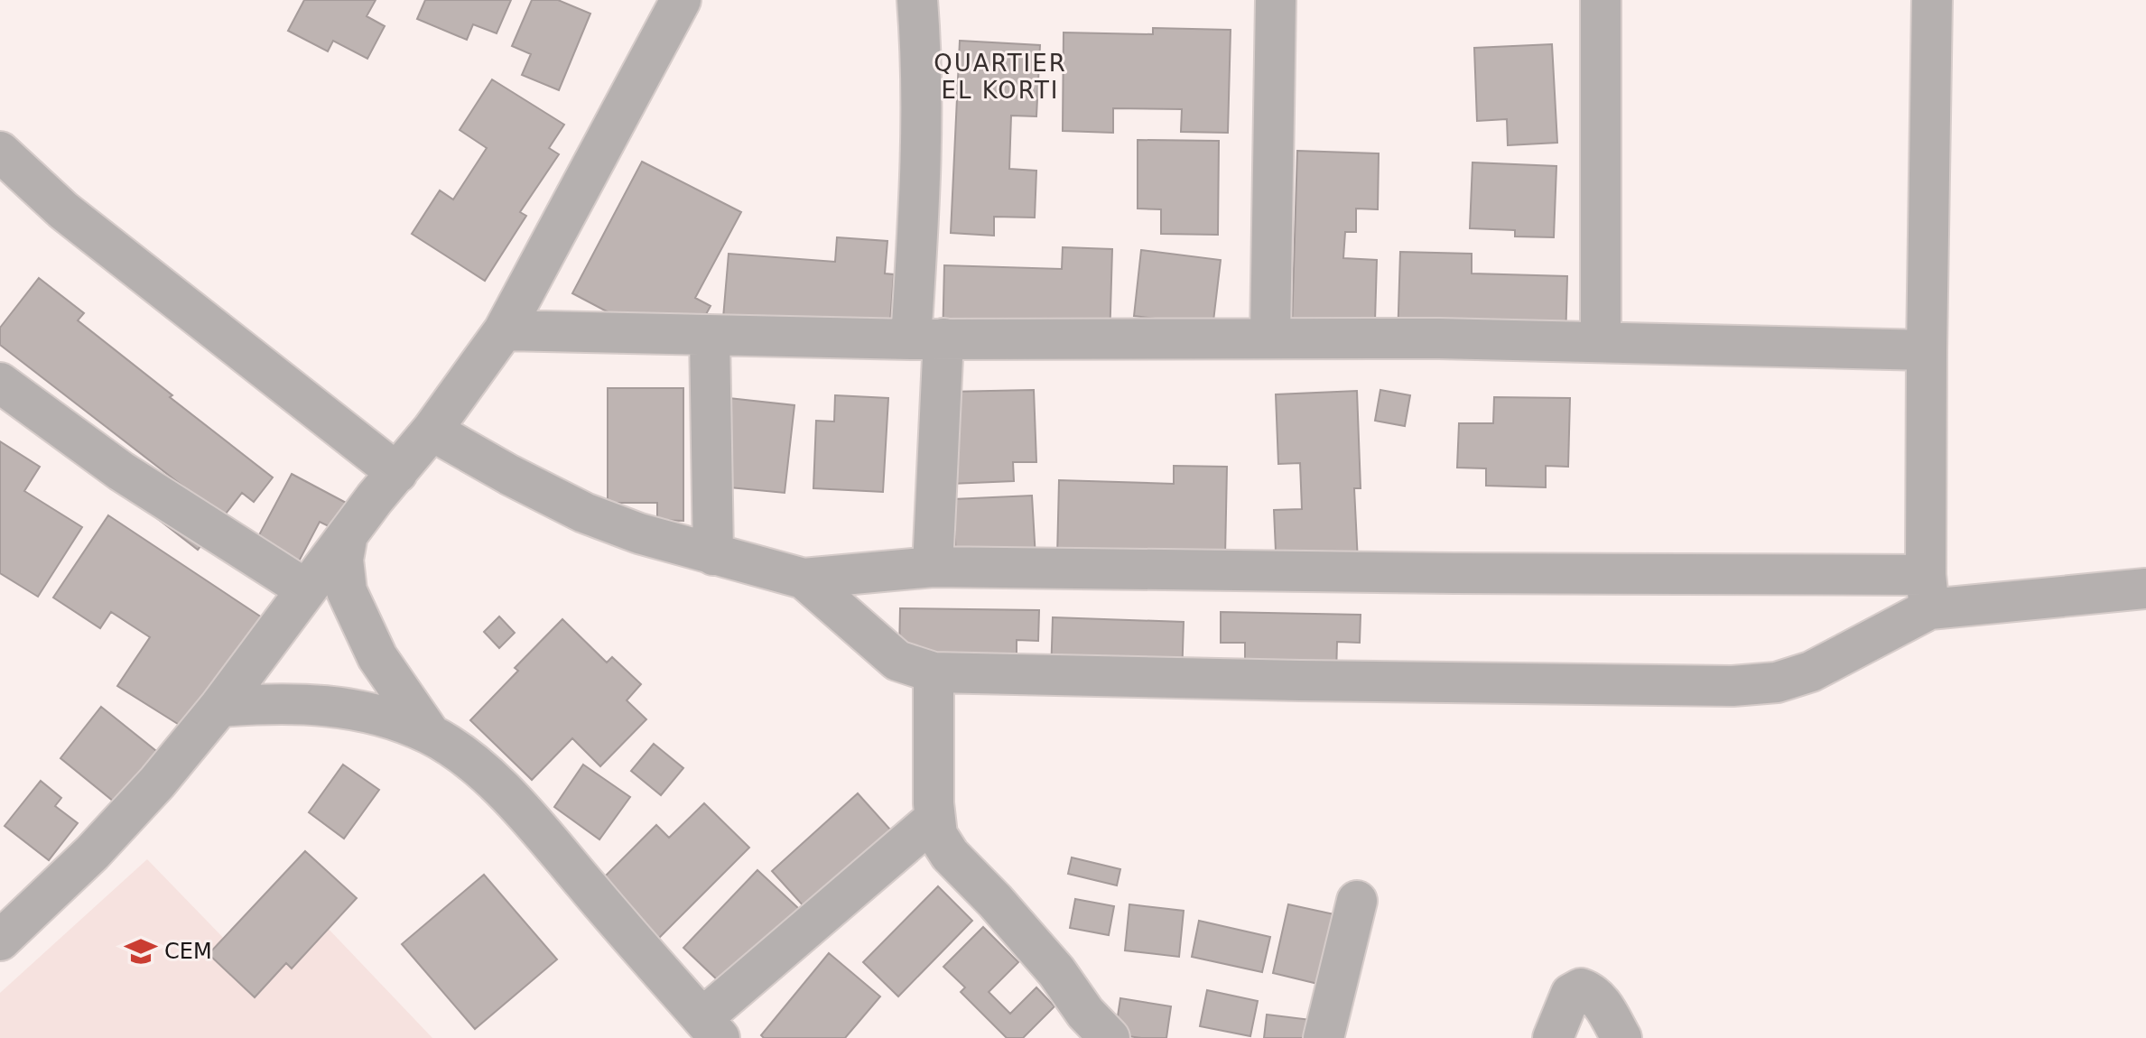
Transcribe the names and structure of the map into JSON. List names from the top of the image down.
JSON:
{
  "districts": ["QUARTIER EL KORTI"],
  "places": {
    "school or university": ["CEM"]
  }
}
